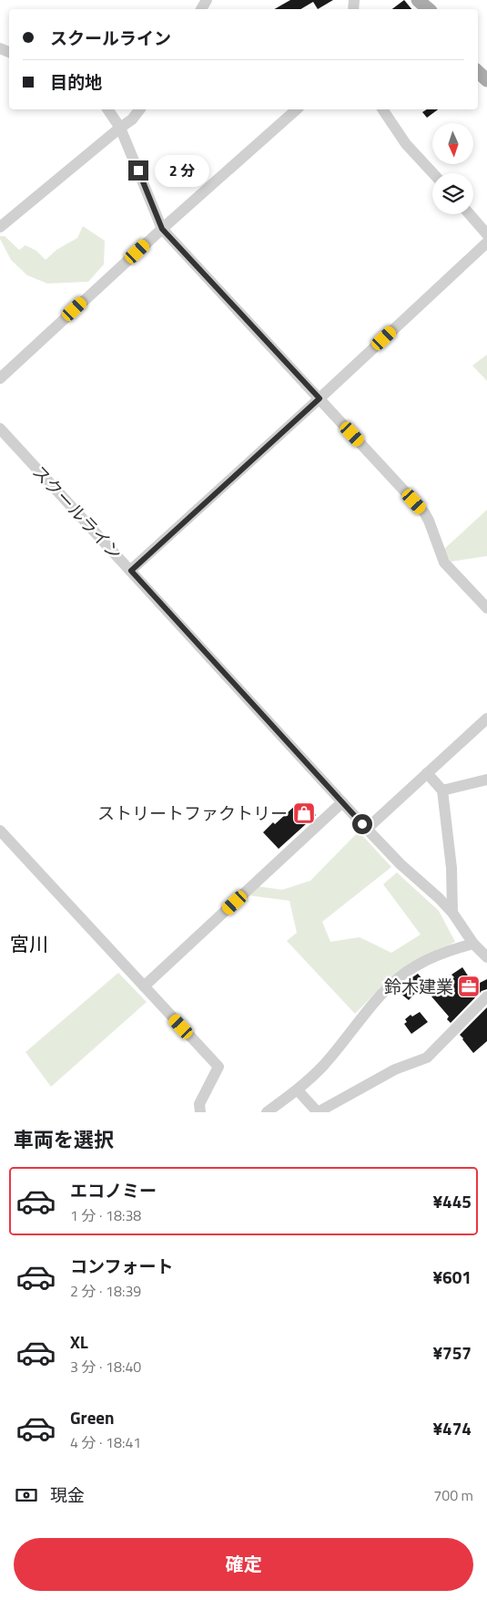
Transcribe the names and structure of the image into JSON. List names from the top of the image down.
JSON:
{
  "streets": {
    "street": ["スクールライン"]
  },
  "districts": ["宮川"],
  "places": {
    "shop": ["ストリートファクトリー"],
    "office": ["鈴木建業"]
  },
  "north": "bottom",
  "page": {
    "banner": ["スクールライン", "目的地"],
    "bubble": "2 分",
    "heading": "車両を選択",
    "list": [
      {
        "name": "エコノミー",
        "note": "1 分 · 18:38",
        "value": "¥445"
      },
      {
        "name": "コンフォート",
        "note": "2 分 · 18:39",
        "value": "¥601"
      },
      {
        "name": "XL",
        "note": "3 分 · 18:40",
        "value": "¥757"
      },
      {
        "name": "Green",
        "note": "4 分 · 18:41",
        "value": "¥474"
      }
    ],
    "pay": ["現金", "700 m"],
    "buttons": "確定"
  }
}
